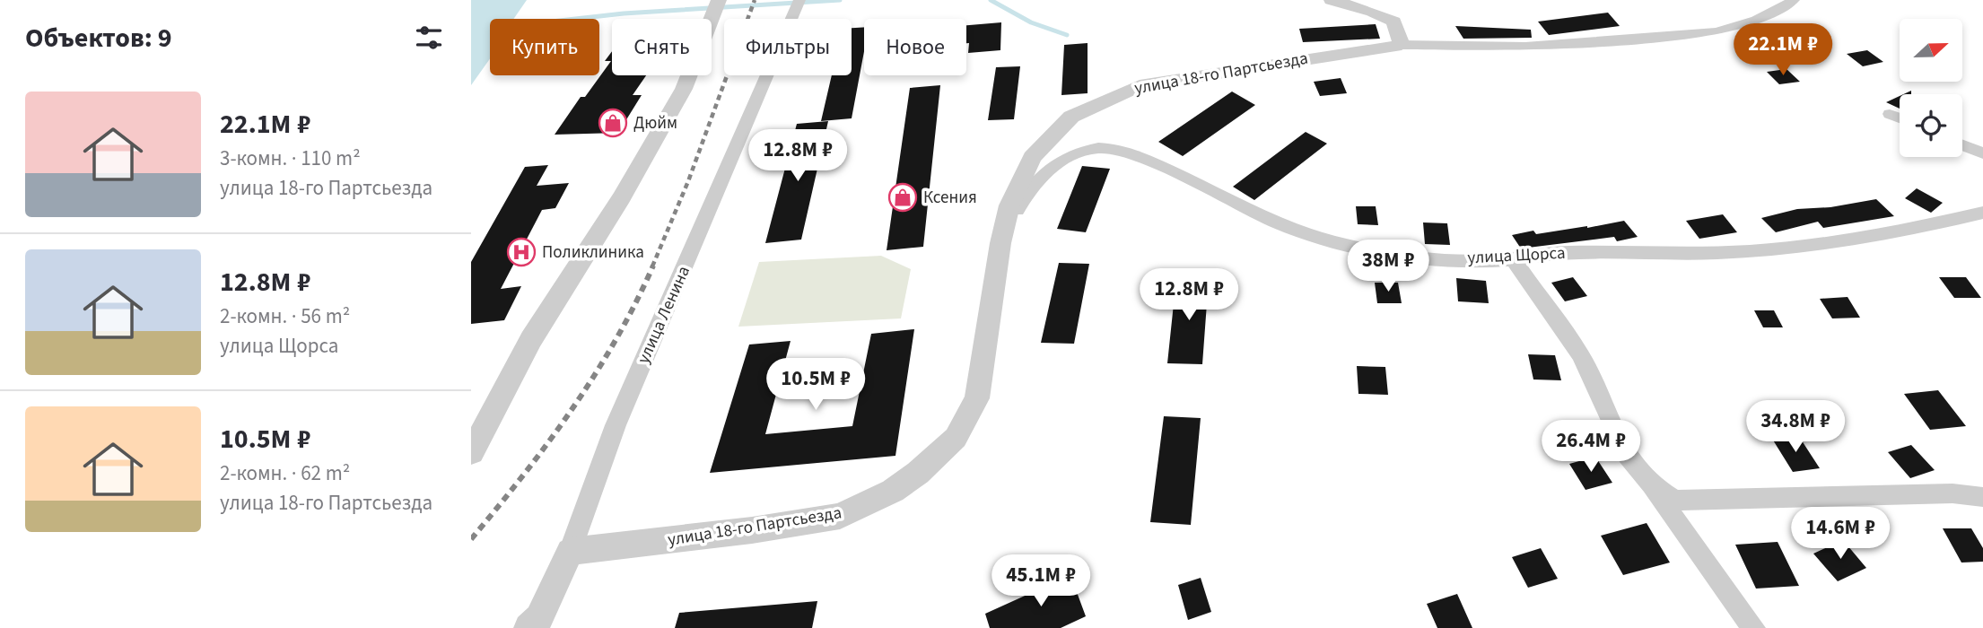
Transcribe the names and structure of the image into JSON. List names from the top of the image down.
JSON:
{
  "streets": {
    "street": ["улица 18-го Партсьезда", "улица Щорса", "улица Ленина"]
  },
  "crossings": [
    ["улица 18-го Партсьезда", "улица Щорса"],
    ["улица 18-го Партсьезда", "улица Ленина"]
  ],
  "places": {
    "shop": ["Дюйм", "Ксения"],
    "hospital": ["Поликлиника"]
  },
  "north": "right",
  "page": {
    "heading": "Объектов: 9",
    "chip": [
      "Купить",
      "Снять",
      "Фильтры",
      "Новое"
    ],
    "price": [
      "22.1M ₽",
      "12.8M ₽",
      "38M ₽",
      "12.8M ₽",
      "10.5M ₽",
      "34.8M ₽",
      "26.4M ₽",
      "14.6M ₽",
      "45.1M ₽"
    ],
    "list": [
      {
        "name": "22.1M ₽",
        "note": "3-комн. · 110 m² · улица 18-го Партсьезда"
      },
      {
        "name": "12.8M ₽",
        "note": "2-комн. · 56 m² · улица Щорса"
      },
      {
        "name": "10.5M ₽",
        "note": "2-комн. · 62 m² · улица 18-го Партсьезда"
      }
    ]
  }
}
